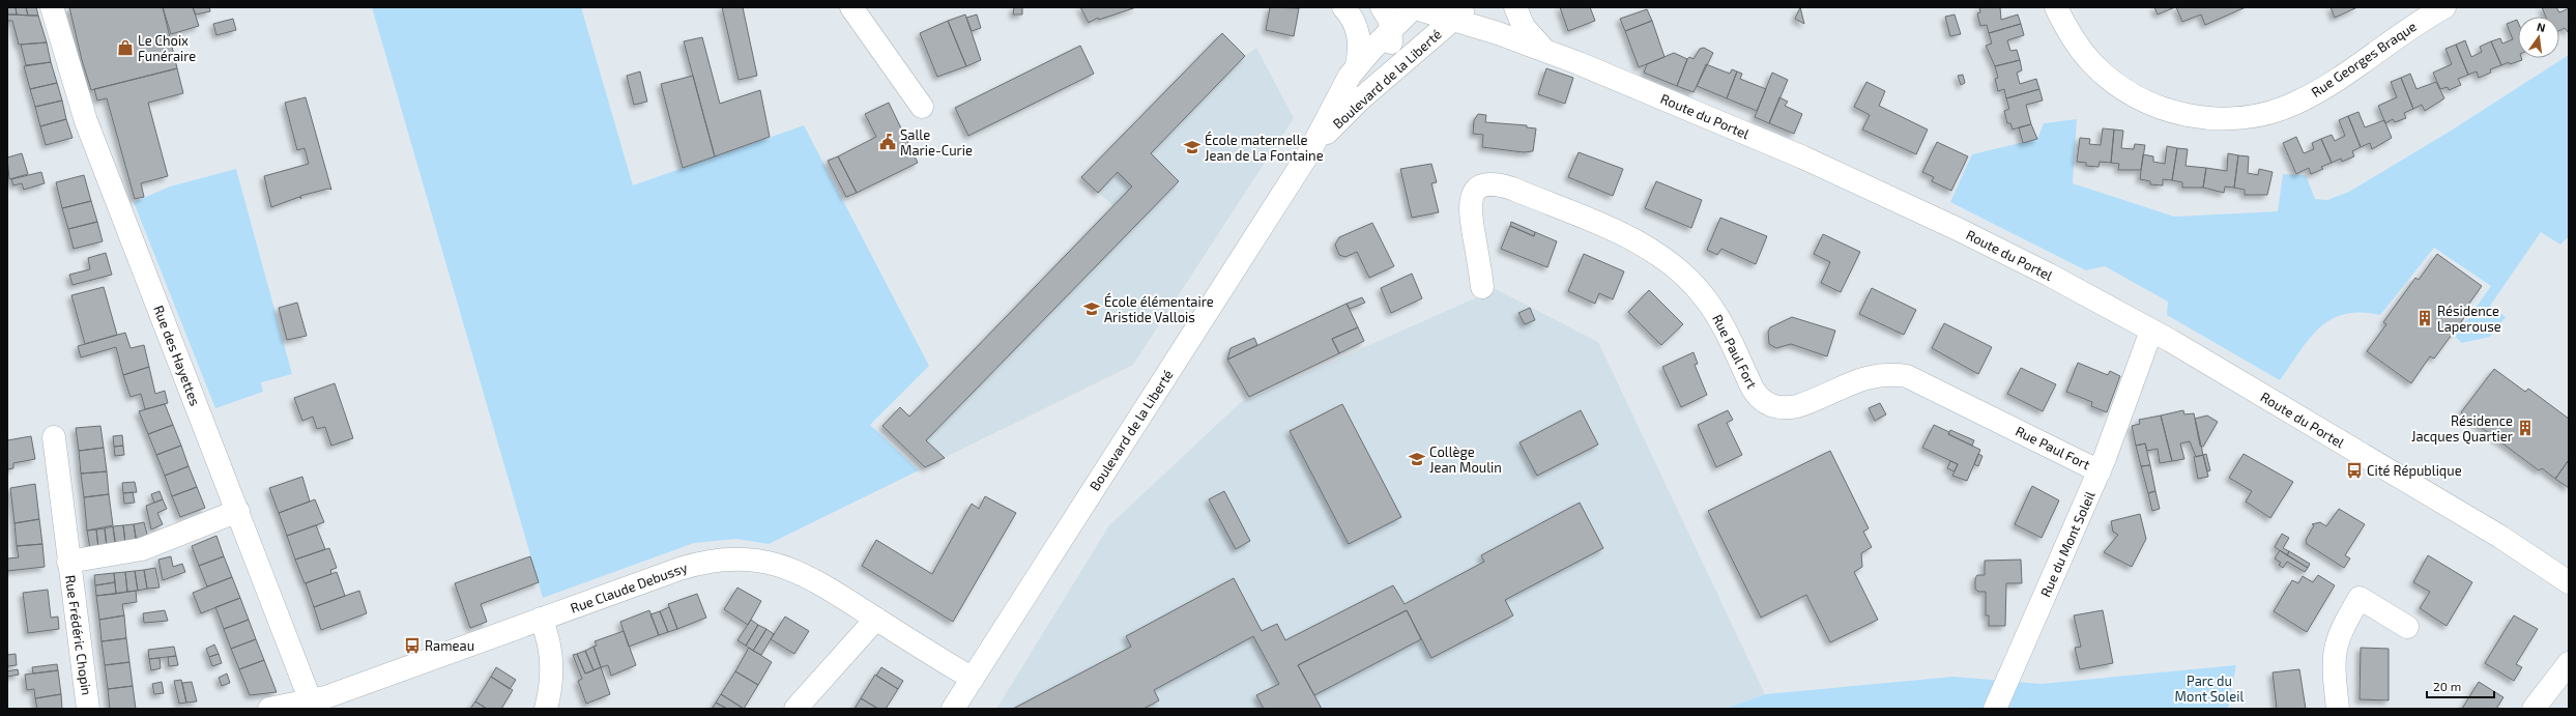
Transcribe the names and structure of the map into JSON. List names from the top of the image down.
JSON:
{
  "streets": {
    "street": [
      "Rue Georges Braque",
      "Boulevard de la Liberté",
      "Route du Portel",
      "Rue Paul Fort",
      "Rue des Hayettes",
      "Rue du Mont Soleil",
      "Rue Claude Debussy",
      "Rue Frédéric Chopin"
    ]
  },
  "crossings": [
    ["Boulevard de la Liberté", "Route du Portel"],
    ["Boulevard de la Liberté", "Rue Claude Debussy"],
    ["Route du Portel", "Rue du Mont Soleil"],
    ["Rue Paul Fort", "Rue du Mont Soleil"],
    ["Rue des Hayettes", "Rue Claude Debussy"],
    ["Rue des Hayettes", "Rue Frédéric Chopin"]
  ],
  "parks": ["Parc du Mont Soleil"],
  "places": {
    "shop": ["Le Choix Funéraire"],
    "public building": ["Salle Marie-Curie"],
    "school or university": ["École maternelle Jean de La Fontaine", "École élémentaire Aristide Vallois", "Collège Jean Moulin"],
    "building": ["Résidence Laperouse", "Résidence Jacques Quartier"],
    "bus stop": ["Cité République", "Rameau"]
  },
  "scale_bar": "20 m",
  "north": "top"
}
